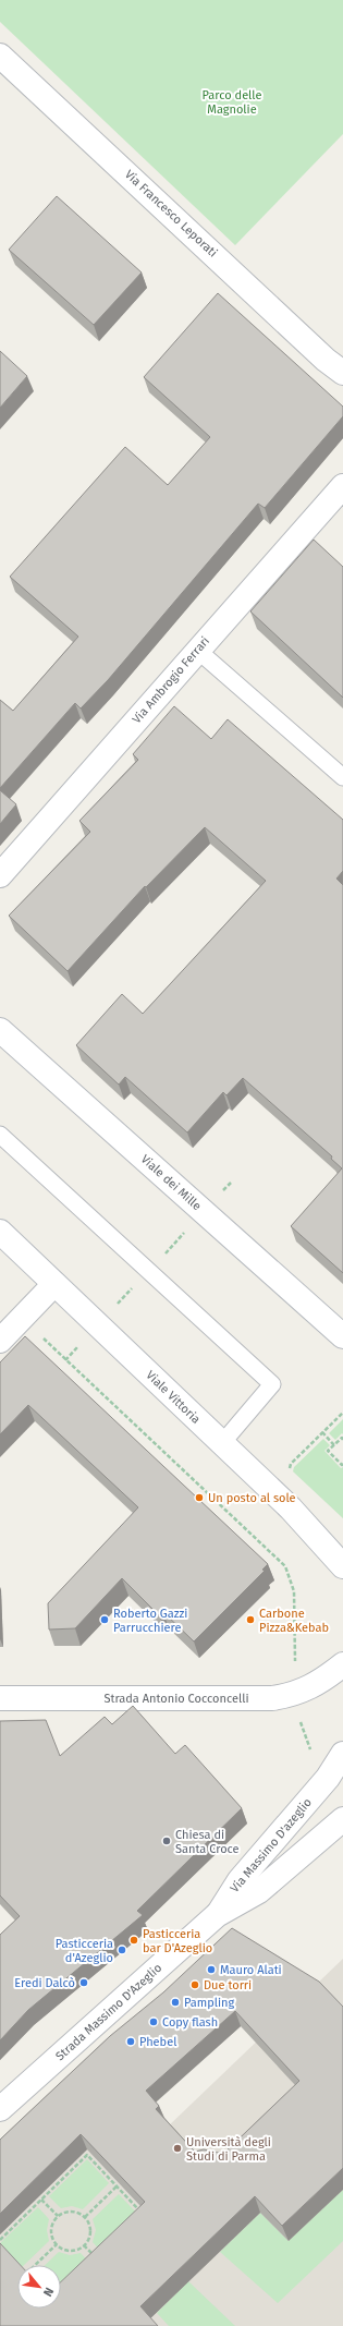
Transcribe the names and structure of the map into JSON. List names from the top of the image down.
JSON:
{
  "streets": {
    "street": [
      "Via Francesco Leporati",
      "Via Ambrogio Ferrari",
      "Viale dei Mille",
      "Viale Vittoria",
      "Strada Antonio Cocconcelli",
      "Via Massimo D'azeglio",
      "Strada Massimo D'Azeglio"
    ]
  },
  "crossings": [
    ["Via Massimo D'azeglio", "Strada Massimo D'Azeglio"]
  ],
  "parks": ["Parco delle Magnolie"],
  "places": [
    "Un posto al sole",
    "Roberto Gazzi Parrucchiere",
    "Carbone Pizza&Kebab",
    "Chiesa di Santa Croce",
    "Pasticceria bar D'Azeglio",
    "Pasticceria d'Azeglio",
    "Mauro Alati",
    "Eredi Dalcò",
    "Due torri",
    "Pampling",
    "Copy flash",
    "Phebel",
    "Università degli Studi di Parma"
  ],
  "north": "bottom right"
}
